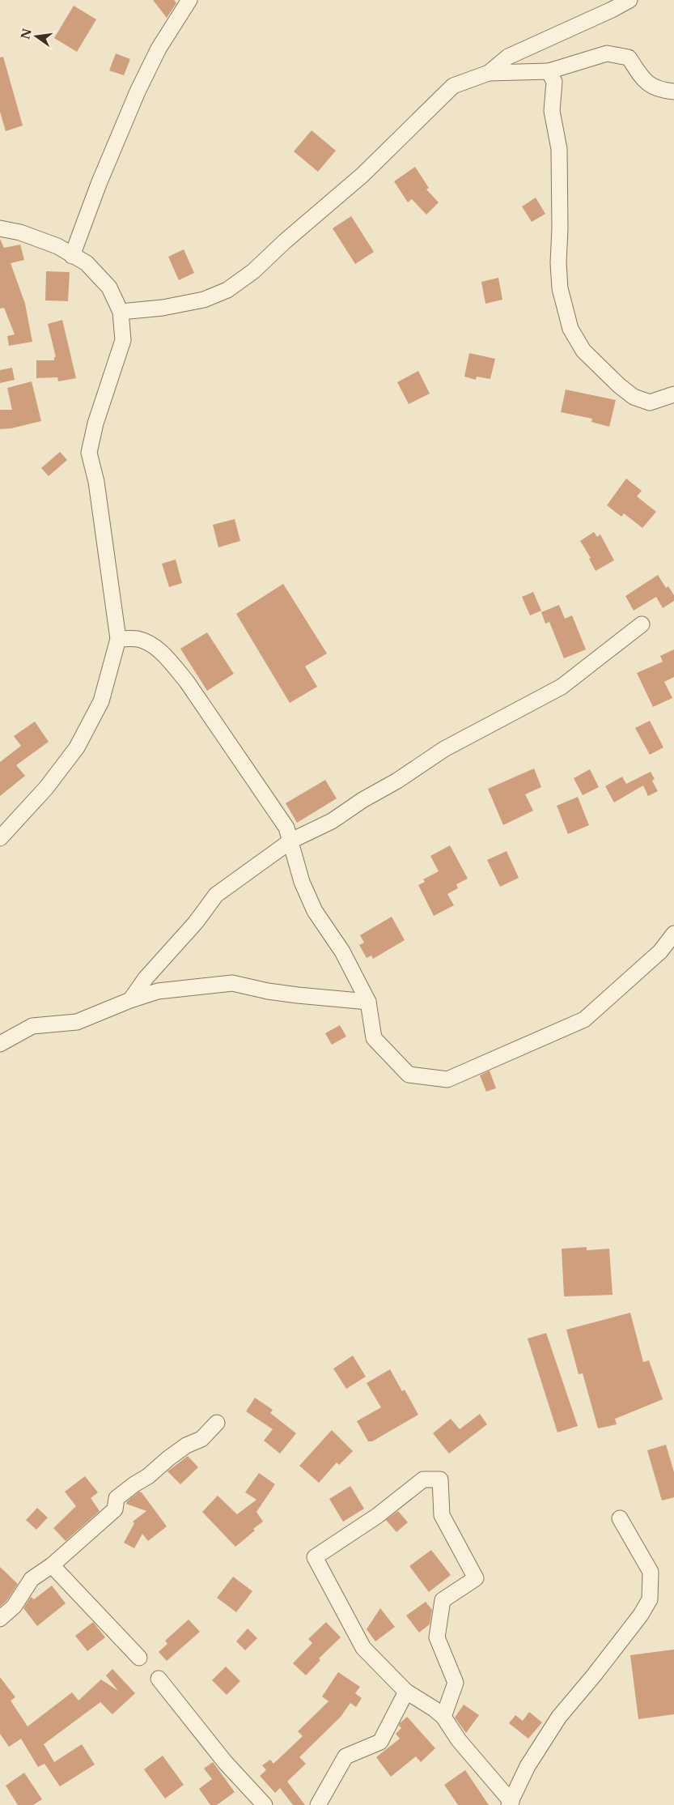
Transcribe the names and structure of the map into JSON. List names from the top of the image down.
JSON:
{
  "north": "left"
}
